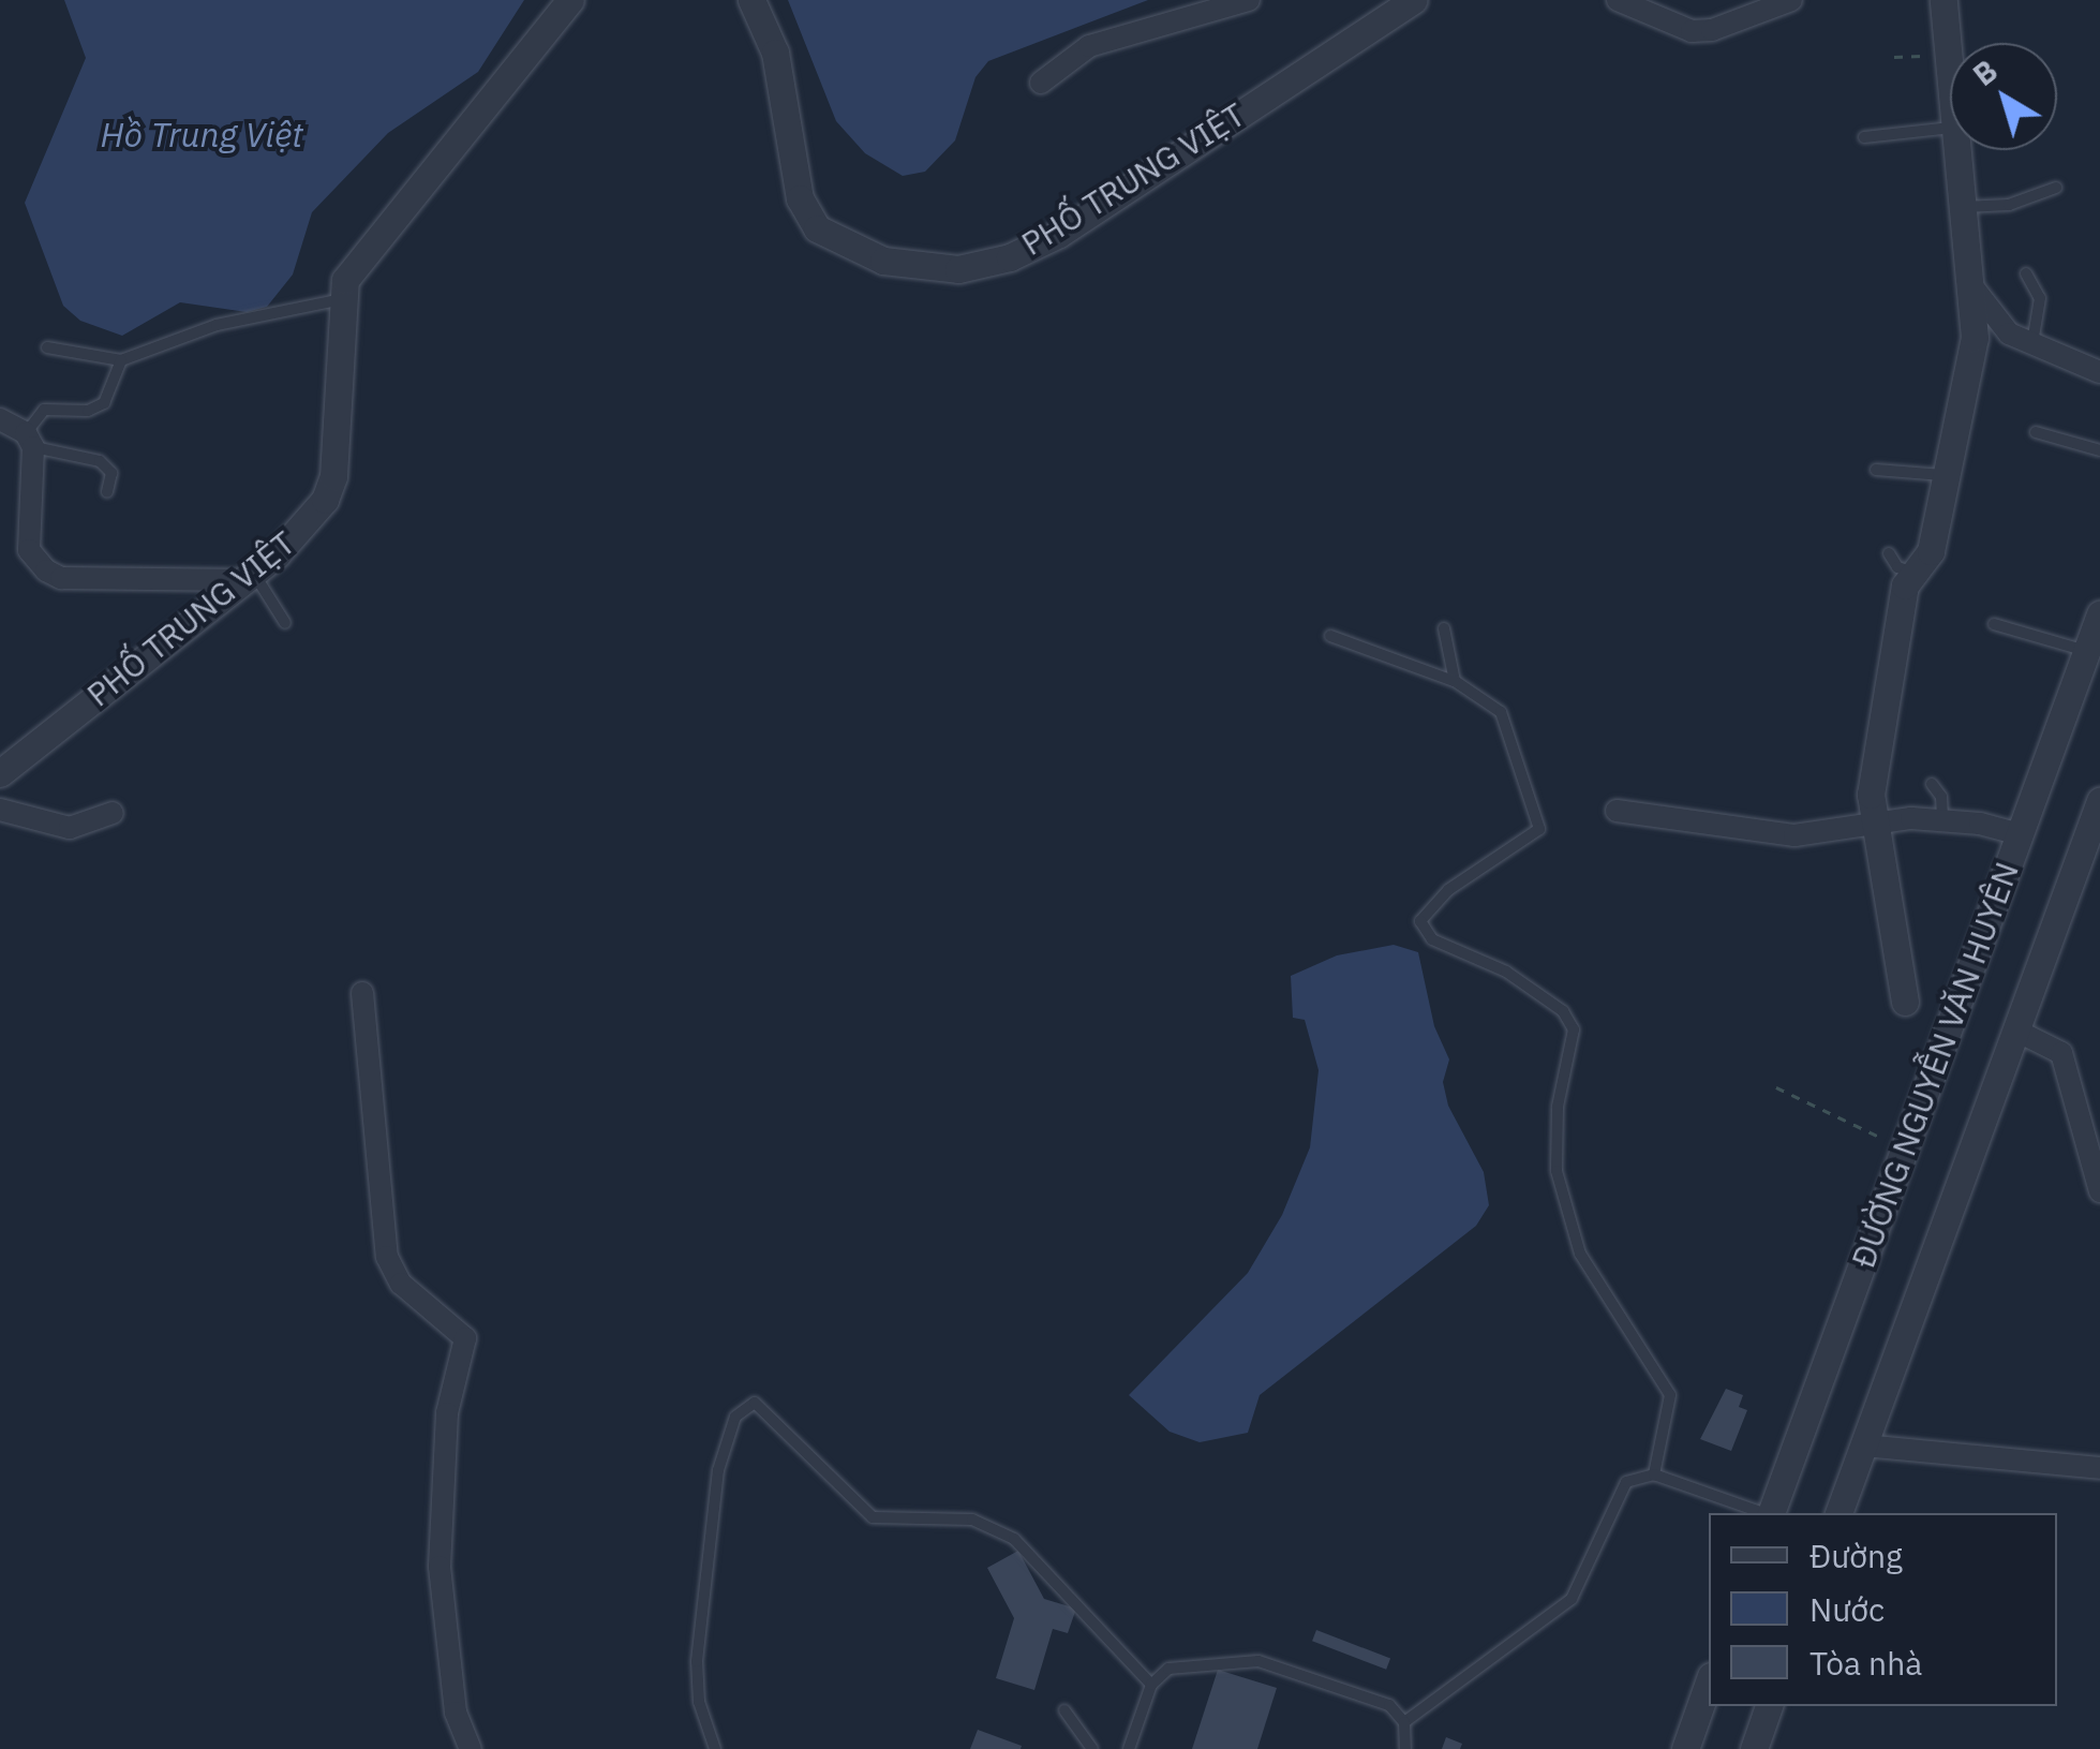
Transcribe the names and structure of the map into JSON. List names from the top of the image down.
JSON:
{
  "streets": {
    "street": ["PHỐ TRUNG VIỆT", "ĐƯỜNG NGUYỄN VĂN HUYÊN"]
  },
  "water": ["Hồ Trung Việt"],
  "legend": ["Đường", "Nước", "Tòa nhà"],
  "north": "top left"
}
